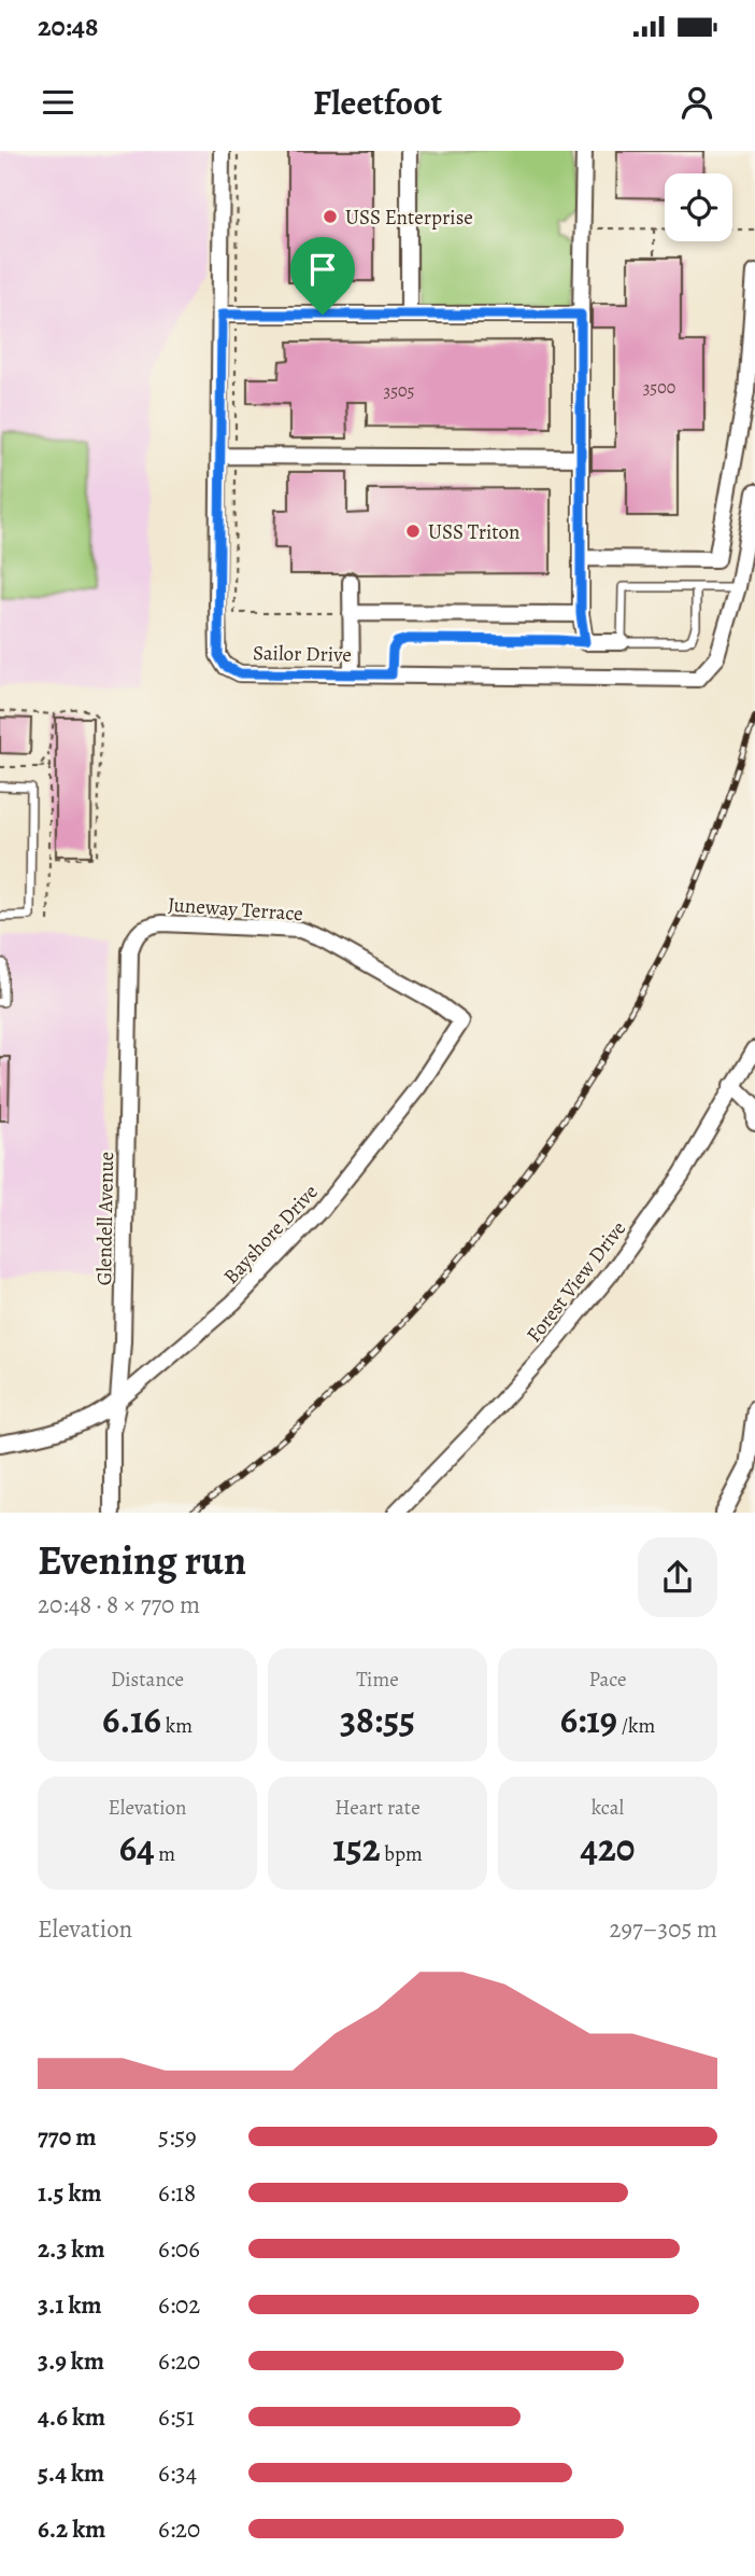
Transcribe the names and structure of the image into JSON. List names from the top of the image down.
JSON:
{
  "streets": {
    "street": [
      "Sailor Drive",
      "Juneway Terrace",
      "Glendell Avenue",
      "Bayshore Drive",
      "Forest View Drive"
    ]
  },
  "crossings": [
    ["Juneway Terrace", "Glendell Avenue"],
    ["Juneway Terrace", "Bayshore Drive"],
    ["Glendell Avenue", "Bayshore Drive"]
  ],
  "places": ["USS Enterprise", "USS Triton"],
  "house_numbers": ["3500", "3505"],
  "page": {
    "status": "20:48",
    "header": "Fleetfoot",
    "heading": ["Evening run", "20:48 · 8 × 770 m"],
    "stats": [
      ["Distance", "6.16 km"],
      ["Time", "38:55"],
      ["Pace", "6:19 /km"],
      ["Elevation", "64 m"],
      ["Heart rate", "152 bpm"],
      ["kcal", "420"]
    ],
    "chart": ["Elevation", "297–305 m"],
    "list": [
      {
        "name": "770 m",
        "note": "5:59"
      },
      {
        "name": "1.5 km",
        "note": "6:18"
      },
      {
        "name": "2.3 km",
        "note": "6:06"
      },
      {
        "name": "3.1 km",
        "note": "6:02"
      },
      {
        "name": "3.9 km",
        "note": "6:20"
      },
      {
        "name": "4.6 km",
        "note": "6:51"
      },
      {
        "name": "5.4 km",
        "note": "6:34"
      },
      {
        "name": "6.2 km",
        "note": "6:20"
      }
    ]
  }
}
